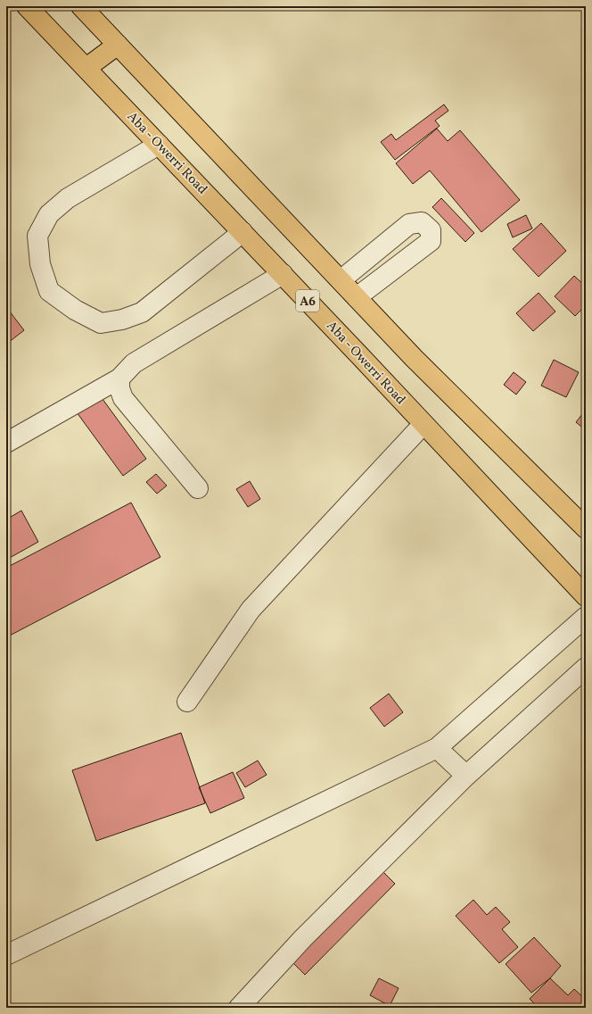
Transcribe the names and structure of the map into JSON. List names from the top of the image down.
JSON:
{
  "streets": {
    "highway": ["Aba - Owerri Road", "A6"]
  }
}
